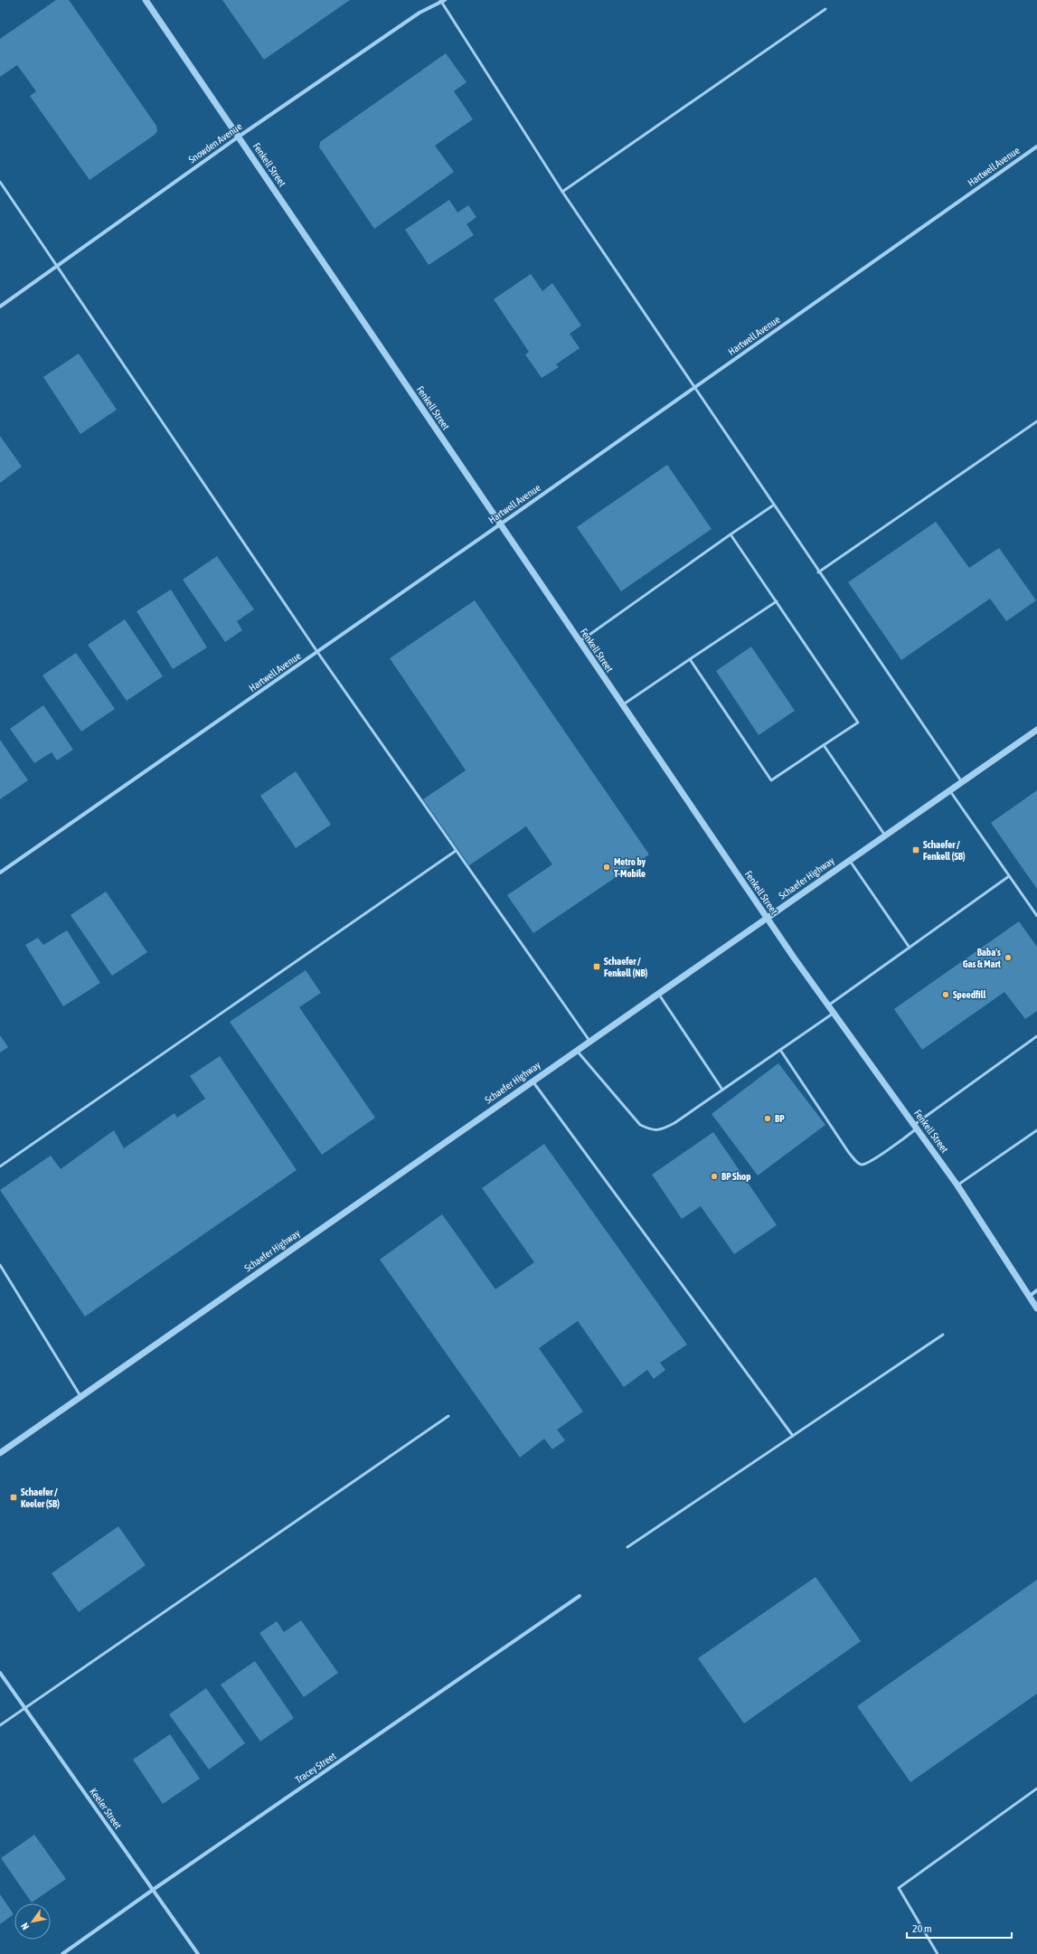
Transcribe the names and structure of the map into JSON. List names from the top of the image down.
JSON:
{
  "streets": {
    "street": [
      "Snowden Avenue",
      "Fenkell Street",
      "Hartwell Avenue",
      "Schaefer Highway",
      "Tracey Street",
      "Keeler Street"
    ]
  },
  "crossings": [
    ["Snowden Avenue", "Fenkell Street"],
    ["Fenkell Street", "Hartwell Avenue"],
    ["Fenkell Street", "Schaefer Highway"],
    ["Tracey Street", "Keeler Street"]
  ],
  "places": {
    "transit": ["Schaefer / Fenkell (SB)", "Schaefer / Fenkell (NB)", "Schaefer / Keeler (SB)"],
    "other": [
      "Metro by T-Mobile",
      "Baba's Gas & Mart",
      "Speedfill",
      "BP",
      "BP Shop"
    ]
  },
  "scale_bar": "20 m",
  "north": "bottom left"
}
